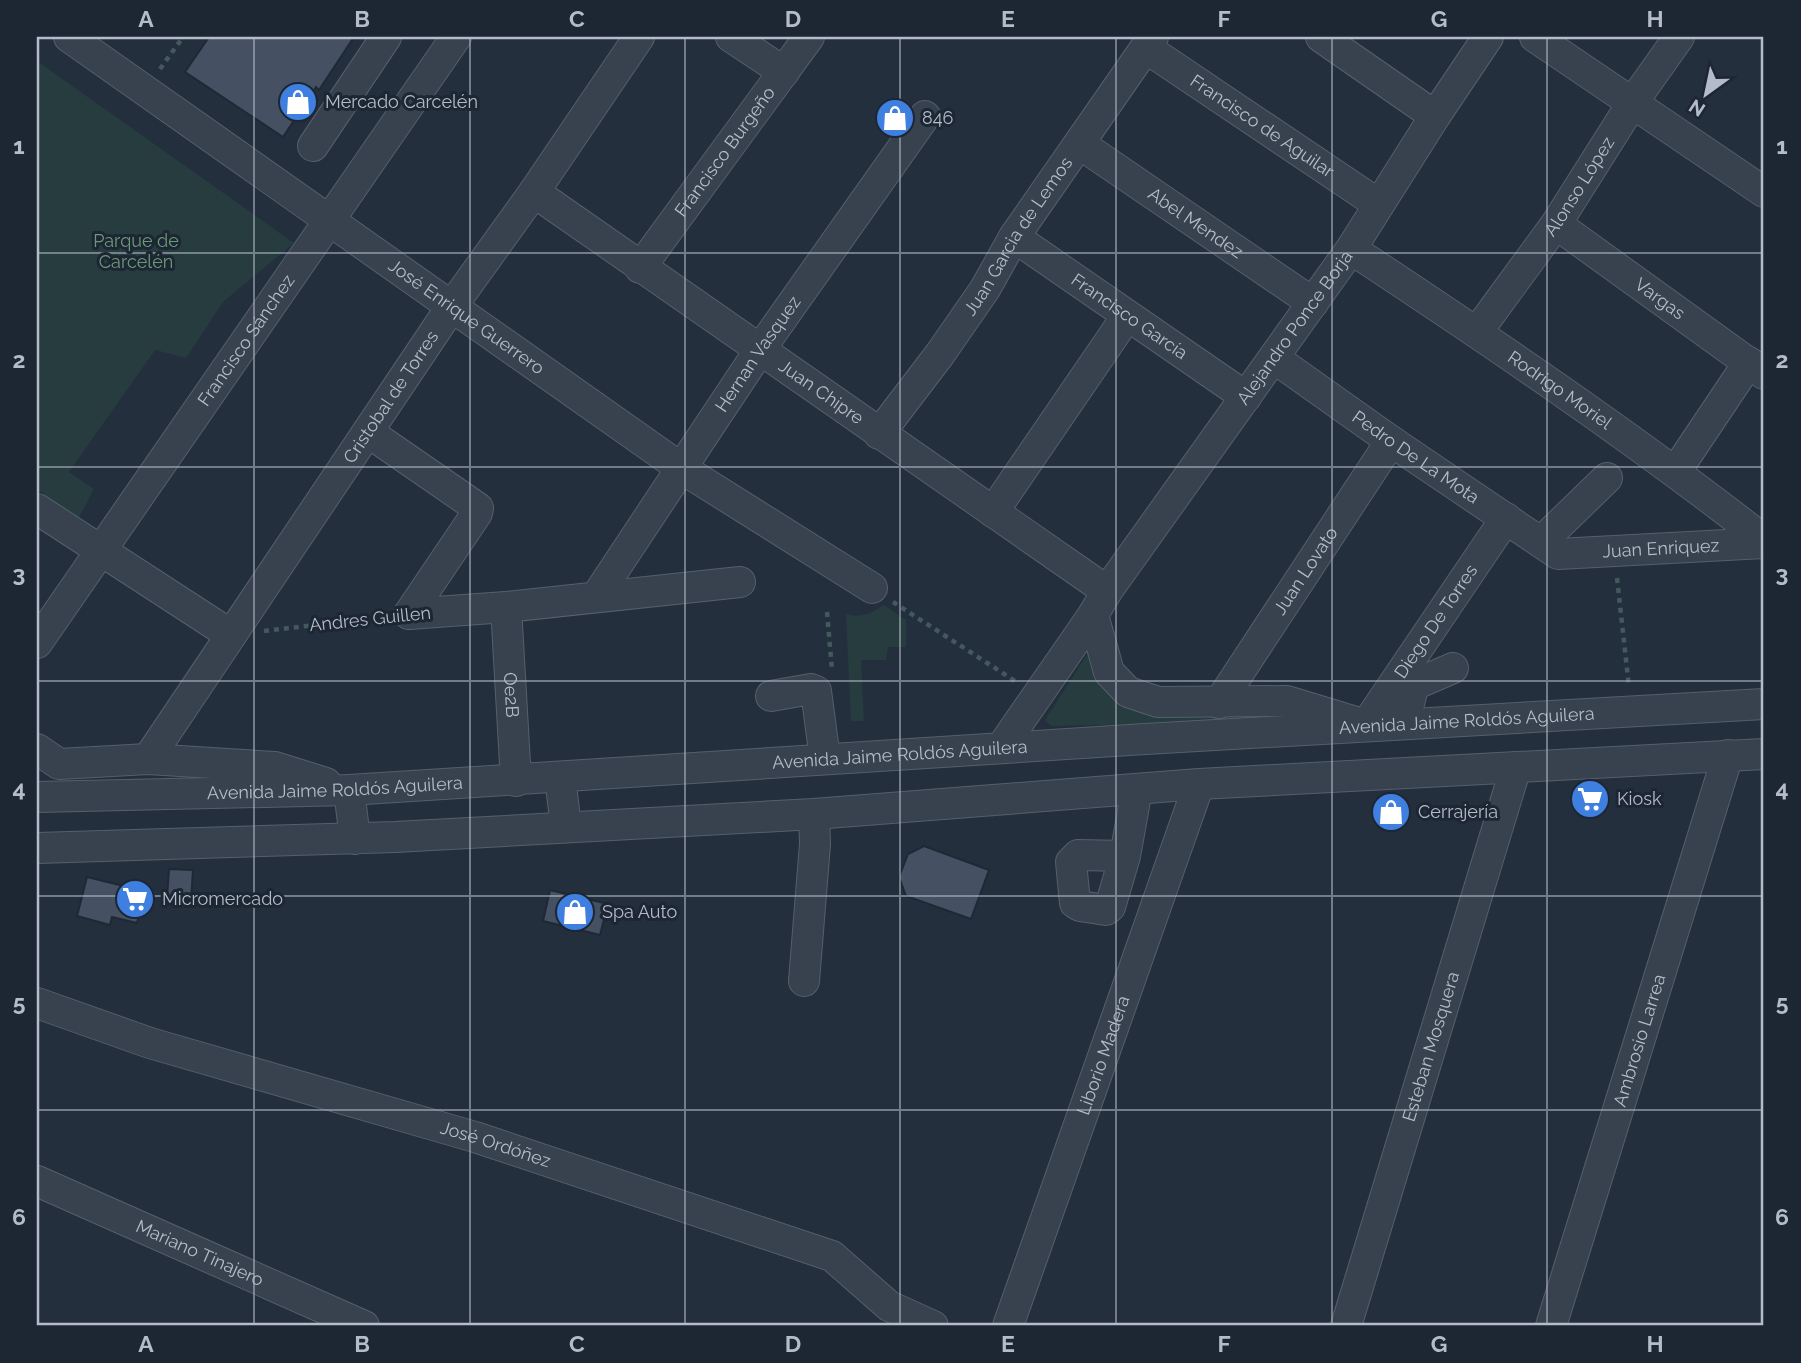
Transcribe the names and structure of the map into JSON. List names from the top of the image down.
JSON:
{
  "streets": {
    "street": [
      "Francisco de Aguilar",
      "Francisco Burgeño",
      "Alonso López",
      "Abel Mendez",
      "Juan Garcia de Lemos",
      "Vargas",
      "José Enrique Guerrero",
      "Francisco García",
      "Alejandro Ponce Borja",
      "Francisco Sánchez",
      "Hernan Vasquez",
      "Rodrigo Moriel",
      "Juan Chipre",
      "Cristobal de Torres",
      "Pedro De La Mota",
      "Juan Enriquez",
      "Juan Lovato",
      "Andres Guillen",
      "Diego De Torres",
      "Oe2B",
      "Avenida Jaime Roldós Aguilera",
      "Ambrosio Larrea",
      "Esteban Mosquera",
      "Liborio Madera",
      "José Ordóñez",
      "Mariano Tinajero"
    ]
  },
  "crossings": [
    ["Francisco de Aguilar", "Juan Garcia de Lemos"],
    ["Francisco de Aguilar", "Alejandro Ponce Borja"],
    ["Francisco Burgeño", "Juan Chipre"],
    ["Alonso López", "Vargas"],
    ["Alonso López", "Rodrigo Moriel"],
    ["Abel Mendez", "Juan Garcia de Lemos"],
    ["Abel Mendez", "Alejandro Ponce Borja"],
    ["Juan Garcia de Lemos", "Francisco García"],
    ["Juan Garcia de Lemos", "Juan Chipre"],
    ["José Enrique Guerrero", "Francisco Sánchez"],
    ["José Enrique Guerrero", "Hernan Vasquez"],
    ["José Enrique Guerrero", "Cristobal de Torres"],
    ["Francisco García", "Alejandro Ponce Borja"],
    ["Alejandro Ponce Borja", "Rodrigo Moriel"],
    ["Alejandro Ponce Borja", "Juan Chipre"],
    ["Alejandro Ponce Borja", "Pedro De La Mota"],
    ["Alejandro Ponce Borja", "Avenida Jaime Roldós Aguilera"],
    ["Hernan Vasquez", "Juan Chipre"],
    ["Hernan Vasquez", "Andres Guillen"],
    ["Rodrigo Moriel", "Juan Enriquez"],
    ["Juan Chipre", "Cristobal de Torres"],
    ["Cristobal de Torres", "Andres Guillen"],
    ["Pedro De La Mota", "Juan Enriquez"],
    ["Pedro De La Mota", "Juan Lovato"],
    ["Pedro De La Mota", "Diego De Torres"],
    ["Andres Guillen", "Oe2B"],
    ["Diego De Torres", "Avenida Jaime Roldós Aguilera"],
    ["Oe2B", "Avenida Jaime Roldós Aguilera"]
  ],
  "parks": ["Parque de Carcelén"],
  "places": {
    "shop": [
      "Mercado Carcelén",
      "846",
      "Cerrajería",
      "Spa Auto"
    ],
    "supermarket": ["Kiosk", "Micromercado"]
  },
  "north": "bottom left",
  "grid": {
    "columns": [
      "A",
      "B",
      "C",
      "D",
      "E",
      "F",
      "G",
      "H"
    ],
    "rows": [
      "1",
      "2",
      "3",
      "4",
      "5",
      "6"
    ]
  }
}
